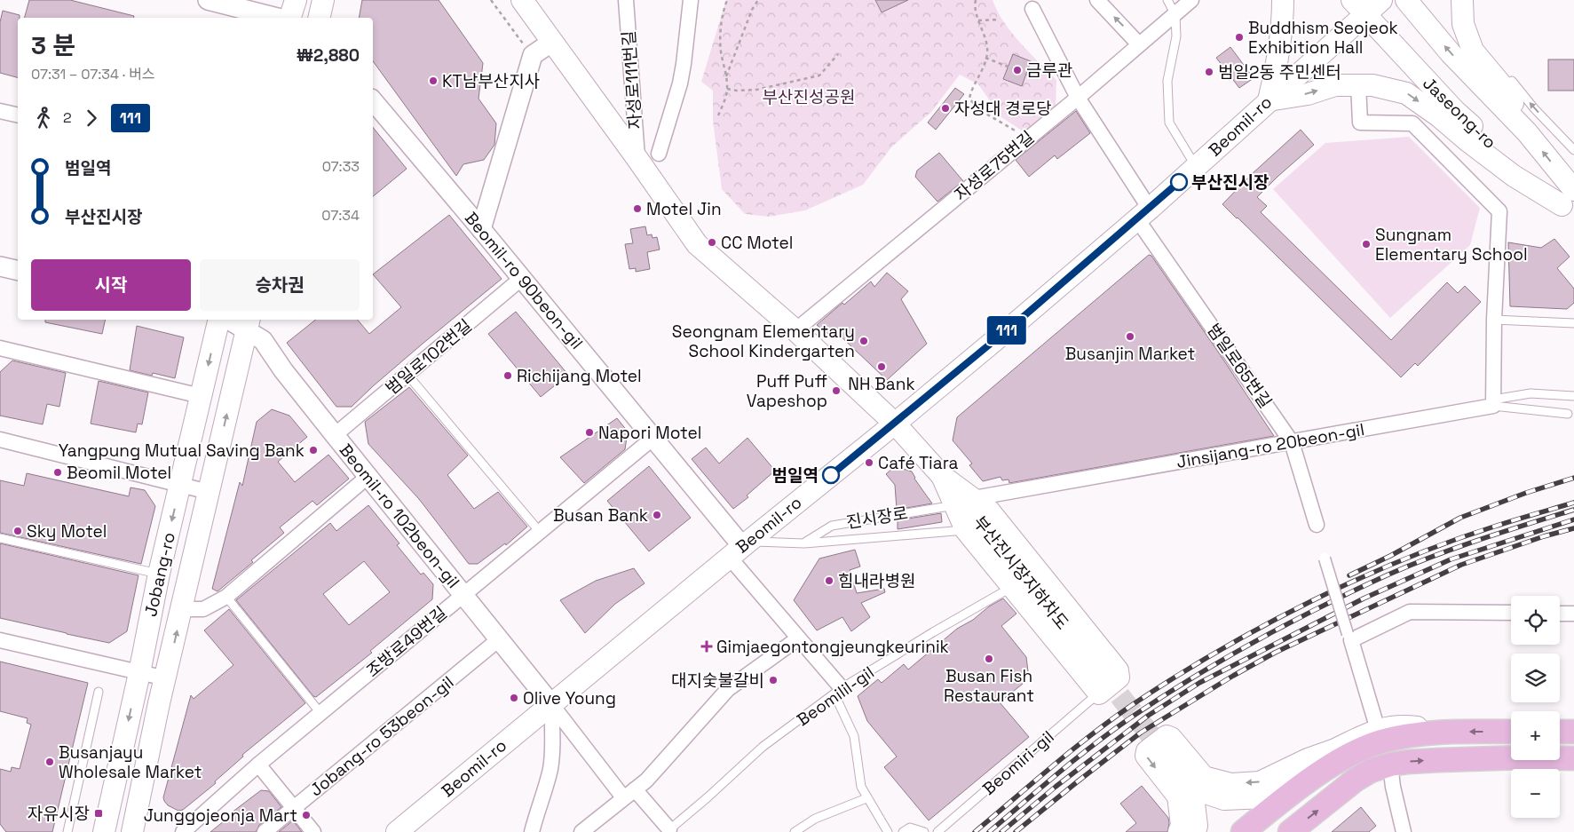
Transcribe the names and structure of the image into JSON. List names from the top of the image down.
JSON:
{
  "streets": {
    "main road": [
      "Jaseong-ro",
      "Beomil-ro",
      "부산진시장지하차도",
      "Jobang-ro"
    ],
    "street": [
      "자성로111번길",
      "자성로75번길",
      "Beomil-ro 90beon-gil",
      "범일로102번길",
      "범일로65번길",
      "Jinsijang-ro 20beon-gil",
      "Beomil-ro 102beon-gil",
      "조방로49번길",
      "Jobang-ro 53beon-gil"
    ],
    "lane": ["진시장로", "Beomilil-gil", "Beomiri-gil"]
  },
  "crossings": [
    ["자성로111번길", "부산진시장지하차도"],
    ["Jaseong-ro", "Beomil-ro"],
    ["Beomil-ro", "자성로75번길"],
    ["Beomil-ro", "Beomil-ro 90beon-gil"],
    ["Beomil-ro", "범일로65번길"],
    ["Beomil-ro", "Beomil-ro 102beon-gil"],
    ["Beomil-ro", "부산진시장지하차도"],
    ["자성로75번길", "부산진시장지하차도"],
    ["Beomil-ro 90beon-gil", "범일로102번길"],
    ["Beomil-ro 90beon-gil", "조방로49번길"],
    ["범일로102번길", "Beomil-ro 102beon-gil"],
    ["범일로65번길", "Jinsijang-ro 20beon-gil"],
    ["Jinsijang-ro 20beon-gil", "진시장로"],
    ["Beomil-ro 102beon-gil", "Jobang-ro"],
    ["Beomil-ro 102beon-gil", "조방로49번길"],
    ["Beomil-ro 102beon-gil", "Jobang-ro 53beon-gil"]
  ],
  "parks": ["부산진성공원"],
  "places": {
    "other": [
      "Buddhism Seojeok Exhibition Hall",
      "금루관",
      "범일2동 주민센터",
      "KT남부산지사",
      "자성대 경로당",
      "부산진시장",
      "Motel Jin",
      "CC Motel",
      "Sungnam Elementary School",
      "Busanjin Market",
      "Seongnam Elementary School Kindergarten",
      "NH Bank",
      "Richijang Motel",
      "Puff Puff Vapeshop",
      "Napori Motel",
      "Yangpung Mutual Saving Bank",
      "Café Tiara",
      "Beomil Motel",
      "범일역",
      "Busan Bank",
      "Sky Motel",
      "힘내라병원",
      "Busan Fish Restaurant",
      "대지숯불갈비",
      "Olive Young",
      "Busanjayu Wholesale Market",
      "Junggojeonja Mart"
    ],
    "health": ["Gimjaegontongjeungkeurinik"],
    "transit": ["자유시장"]
  },
  "lines": ["bus line 111"],
  "page": {
    "on_map": "111",
    "heading": ["3 분", "07:31 – 07:34 · 버스", "₩2,880"],
    "legs": ["2", "111"],
    "list": [
      {
        "name": "범일역",
        "value": "07:33"
      },
      {
        "name": "부산진시장",
        "value": "07:34"
      }
    ],
    "buttons": ["시작", "승차권"],
    "map_buttons": ["+", "−"]
  }
}
